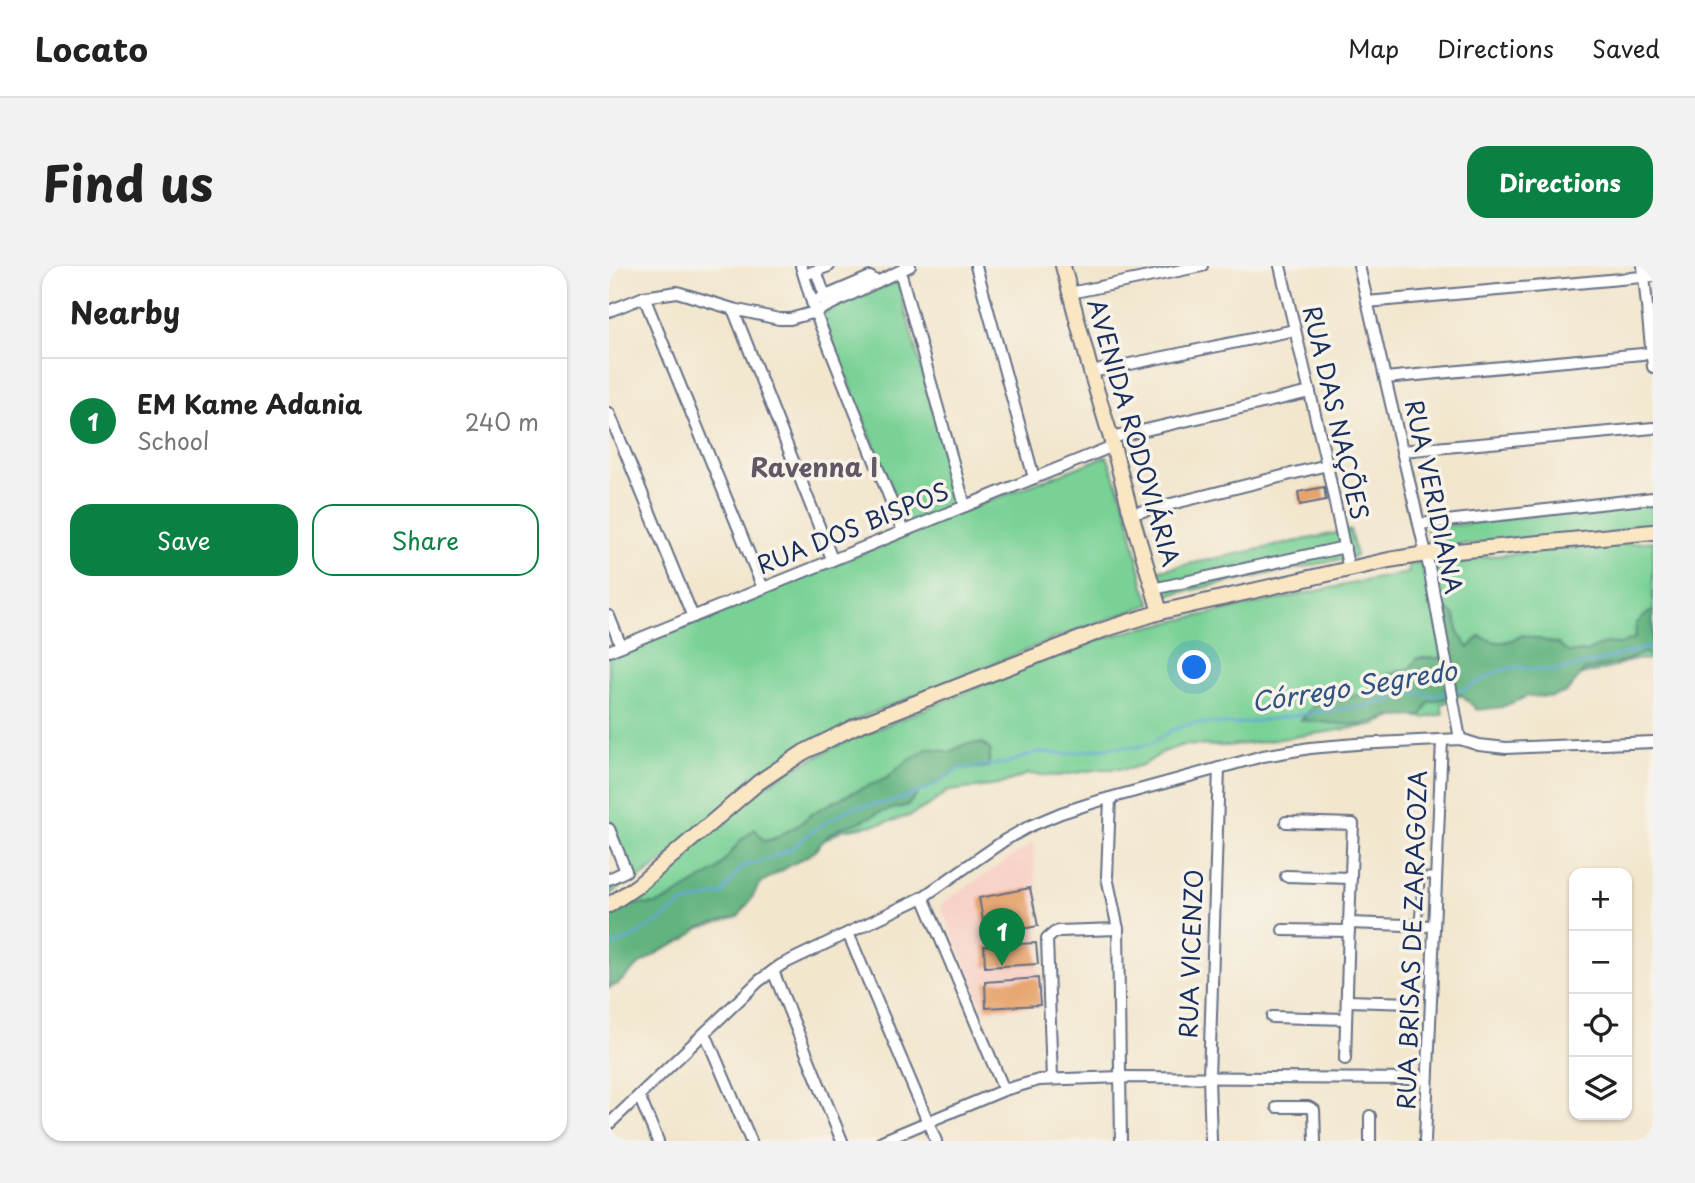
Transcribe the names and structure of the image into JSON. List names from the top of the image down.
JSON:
{
  "streets": {
    "main road": ["AVENIDA RODOVIÁRIA"],
    "street": [
      "RUA DAS NAÇÕES",
      "RUA VERIDIANA",
      "RUA DOS BISPOS",
      "RUA BRISAS DE ZARAGOZA",
      "RUA VICENZO"
    ]
  },
  "crossings": [
    ["RUA DAS NAÇÕES", "RUA DOS BISPOS"],
    ["AVENIDA RODOVIÁRIA", "RUA DOS BISPOS"]
  ],
  "districts": ["Ravenna I"],
  "water": ["Córrego Segredo"],
  "page": {
    "header": "Locato",
    "nav": ["Map", "Directions", "Saved"],
    "title": "Find us",
    "buttons": [
      "Directions",
      ["Save", "Share"]
    ],
    "heading": "Nearby",
    "list": [
      {
        "mark": "1",
        "name": "EM Kame Adania",
        "note": "School",
        "value": "240 m"
      }
    ],
    "map_buttons": ["+", "−"],
    "pins": "1"
  }
}
